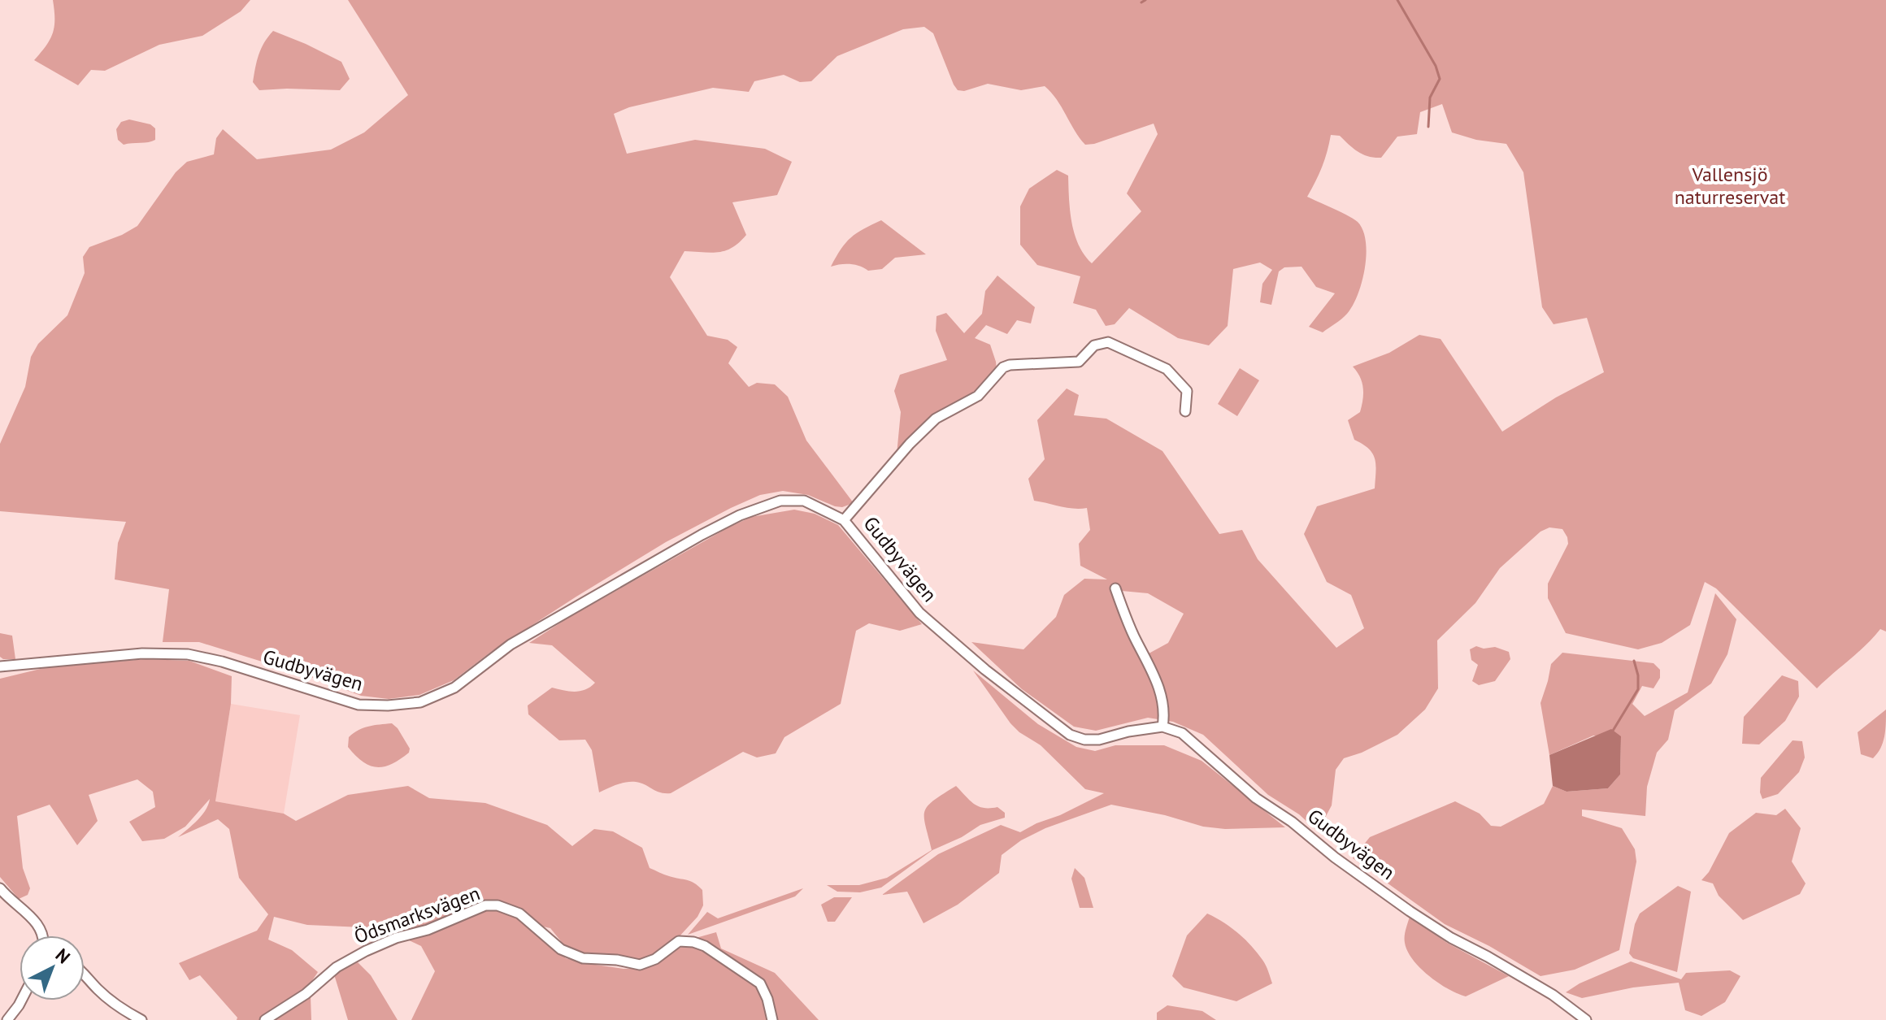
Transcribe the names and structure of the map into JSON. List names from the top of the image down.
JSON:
{
  "streets": {
    "street": ["Gudbyvägen", "Ödsmarksvägen"]
  },
  "parks": ["Vallensjö naturreservat"],
  "north": "top right"
}
